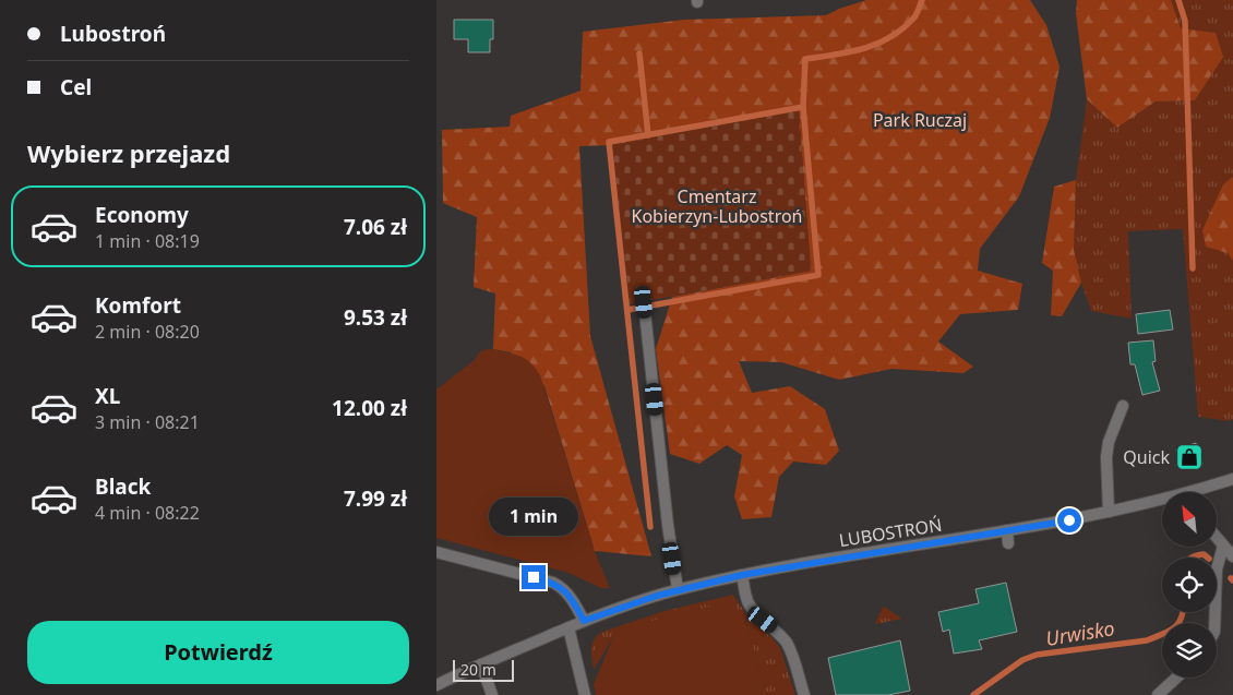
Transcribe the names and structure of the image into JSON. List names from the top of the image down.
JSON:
{
  "streets": {
    "street": ["LUBOSTROŃ"]
  },
  "water": ["Urwisko"],
  "parks": ["Park Ruczaj", "Cmentarz Kobierzyn-Lubostroń"],
  "places": {
    "shop": ["Quick"]
  },
  "scale_bar": "20 m",
  "north": "top left",
  "page": {
    "banner": ["Lubostroń", "Cel"],
    "heading": "Wybierz przejazd",
    "list": [
      {
        "name": "Economy",
        "note": "1 min · 08:19",
        "value": "7.06 zł"
      },
      {
        "name": "Komfort",
        "note": "2 min · 08:20",
        "value": "9.53 zł"
      },
      {
        "name": "XL",
        "note": "3 min · 08:21",
        "value": "12.00 zł"
      },
      {
        "name": "Black",
        "note": "4 min · 08:22",
        "value": "7.99 zł"
      }
    ],
    "bubble": "1 min",
    "buttons": "Potwierdź",
    "scale": "20 m"
  }
}
